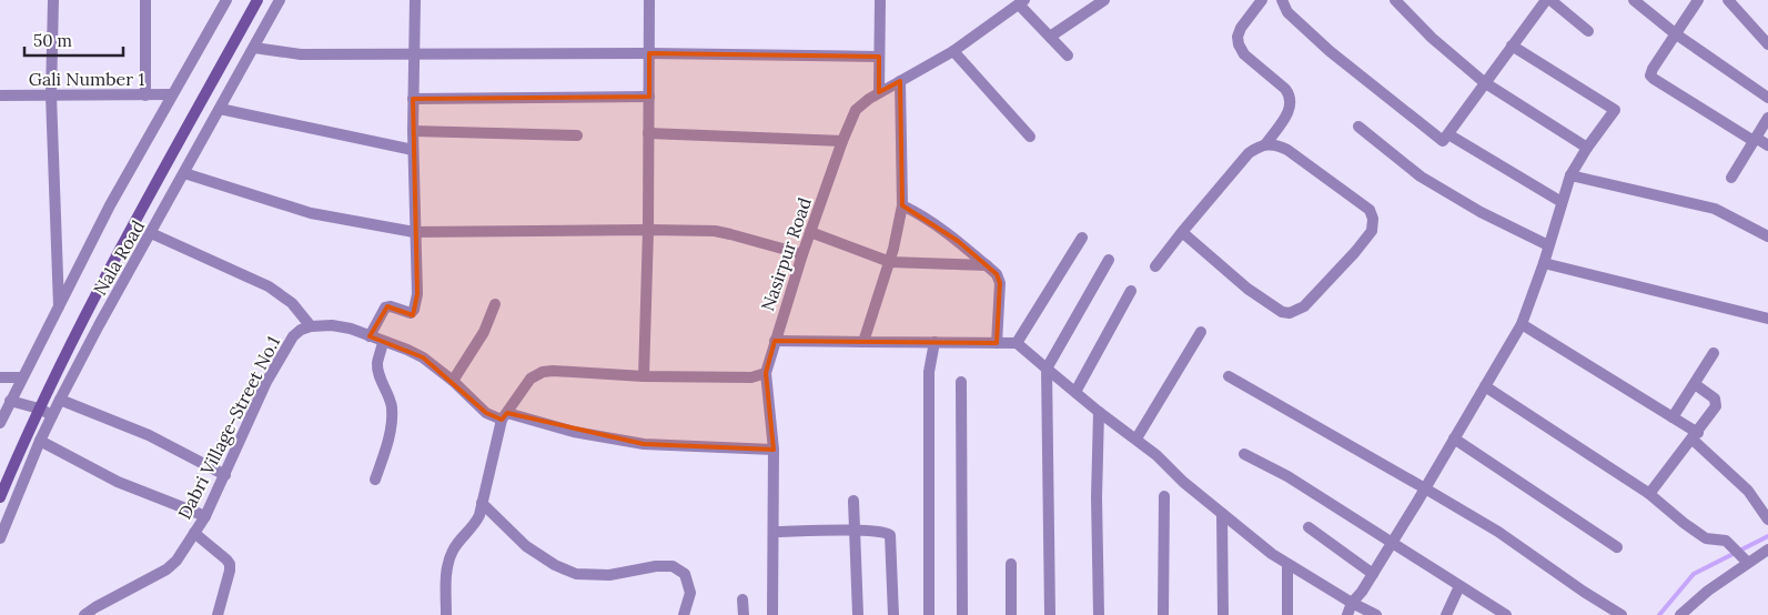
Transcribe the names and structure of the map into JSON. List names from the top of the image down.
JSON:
{
  "streets": {
    "street": [
      "Gali Number 1",
      "Nasirpur Road",
      "Nala Road",
      "Dabri Village-Street No.1"
    ]
  },
  "scale_bar": "50 m"
}
